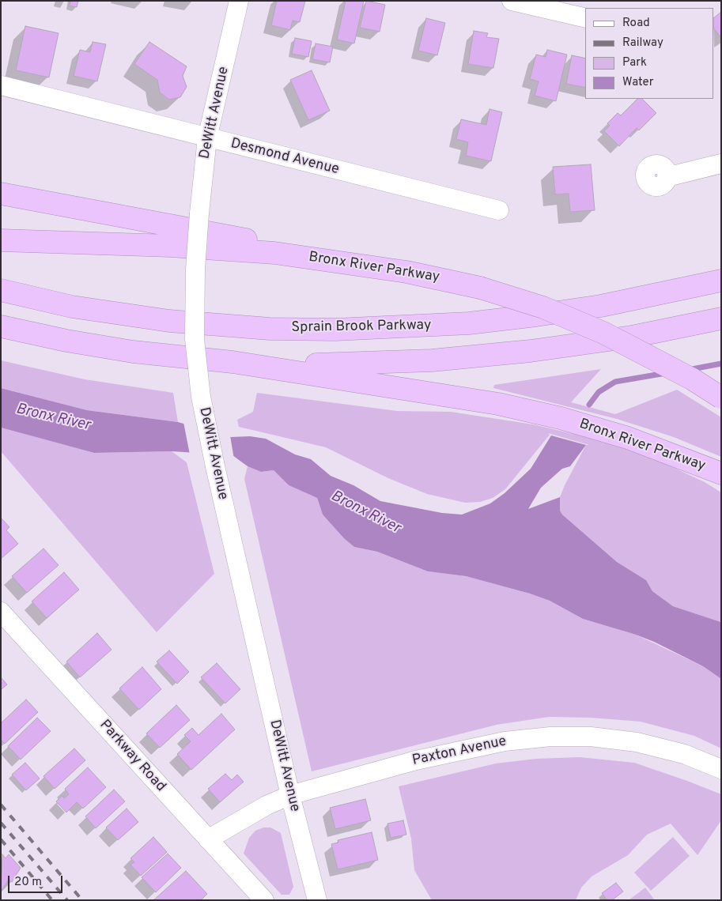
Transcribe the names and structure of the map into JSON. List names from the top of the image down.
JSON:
{
  "streets": {
    "highway": ["Bronx River Parkway", "Sprain Brook Parkway"],
    "street": [
      "DeWitt Avenue",
      "Desmond Avenue",
      "Paxton Avenue",
      "Parkway Road"
    ]
  },
  "crossings": [
    ["DeWitt Avenue", "Desmond Avenue"],
    ["DeWitt Avenue", "Paxton Avenue"],
    ["Paxton Avenue", "Parkway Road"]
  ],
  "water": ["Bronx River"],
  "legend": [
    "Road",
    "Railway",
    "Park",
    "Water"
  ],
  "scale_bar": "20 m"
}
